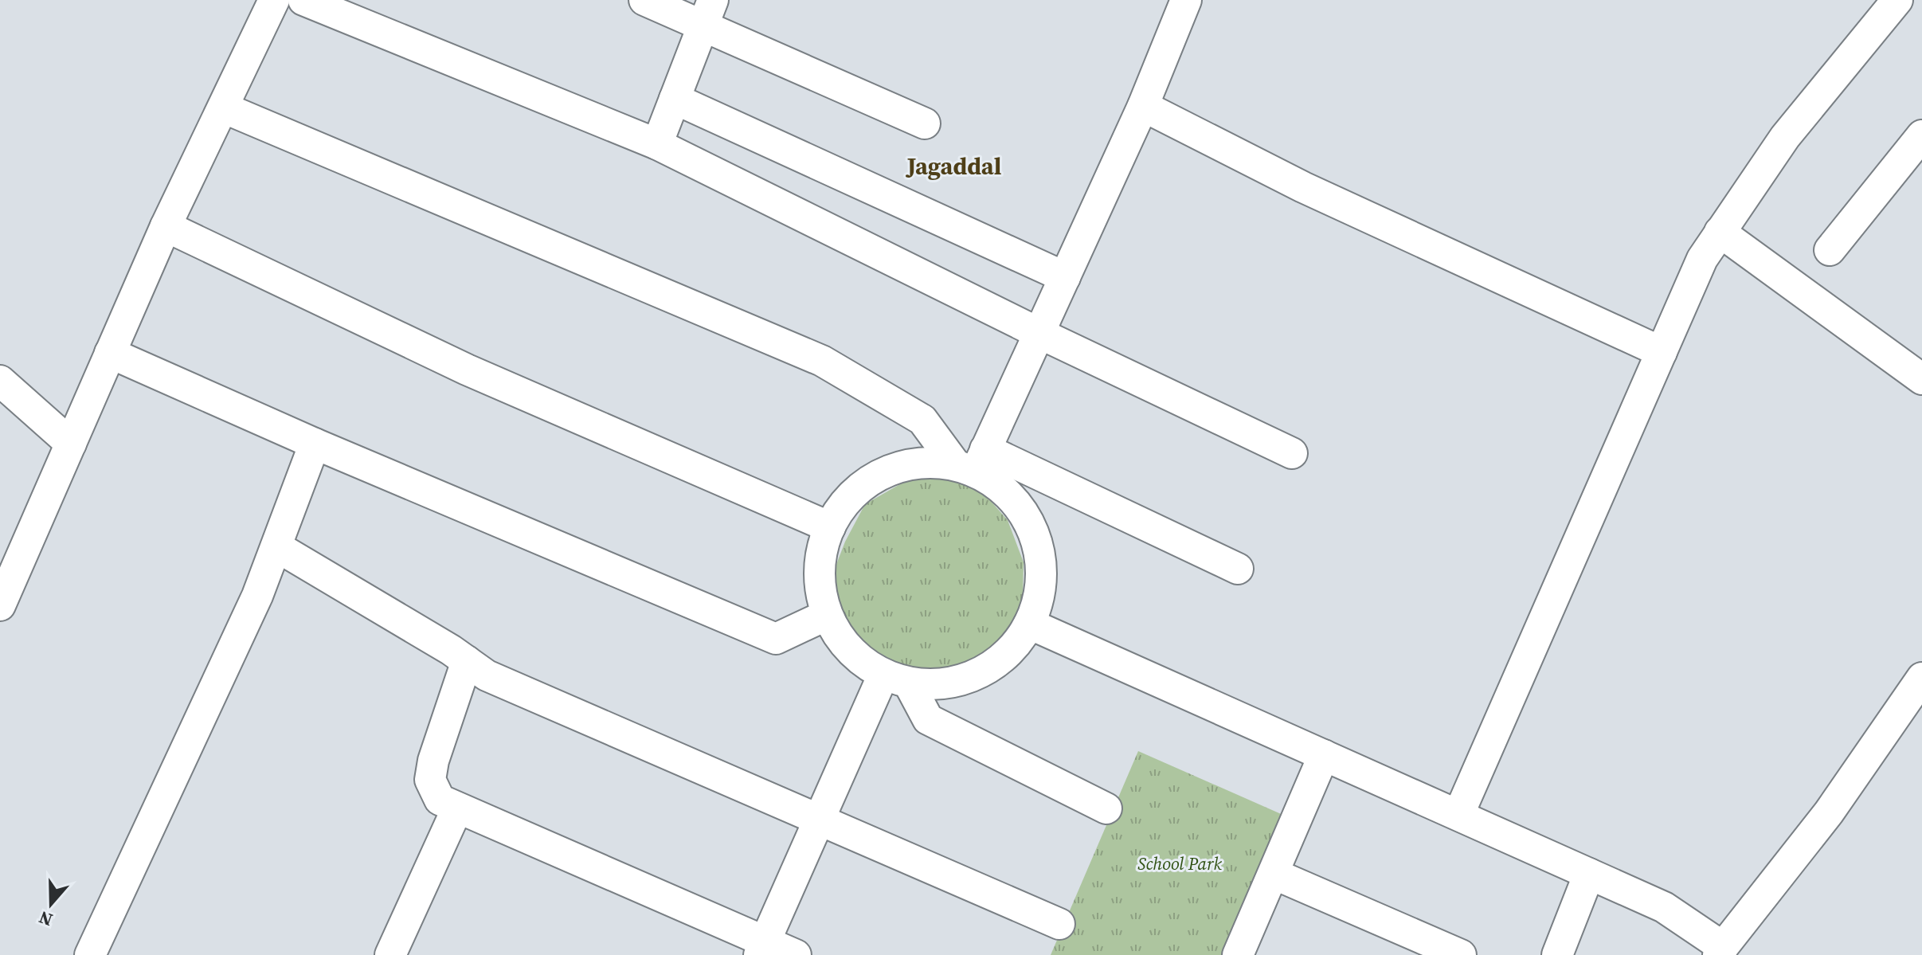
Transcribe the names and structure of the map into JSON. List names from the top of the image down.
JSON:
{
  "districts": ["Jagaddal"],
  "parks": ["School Park"],
  "north": "bottom"
}
